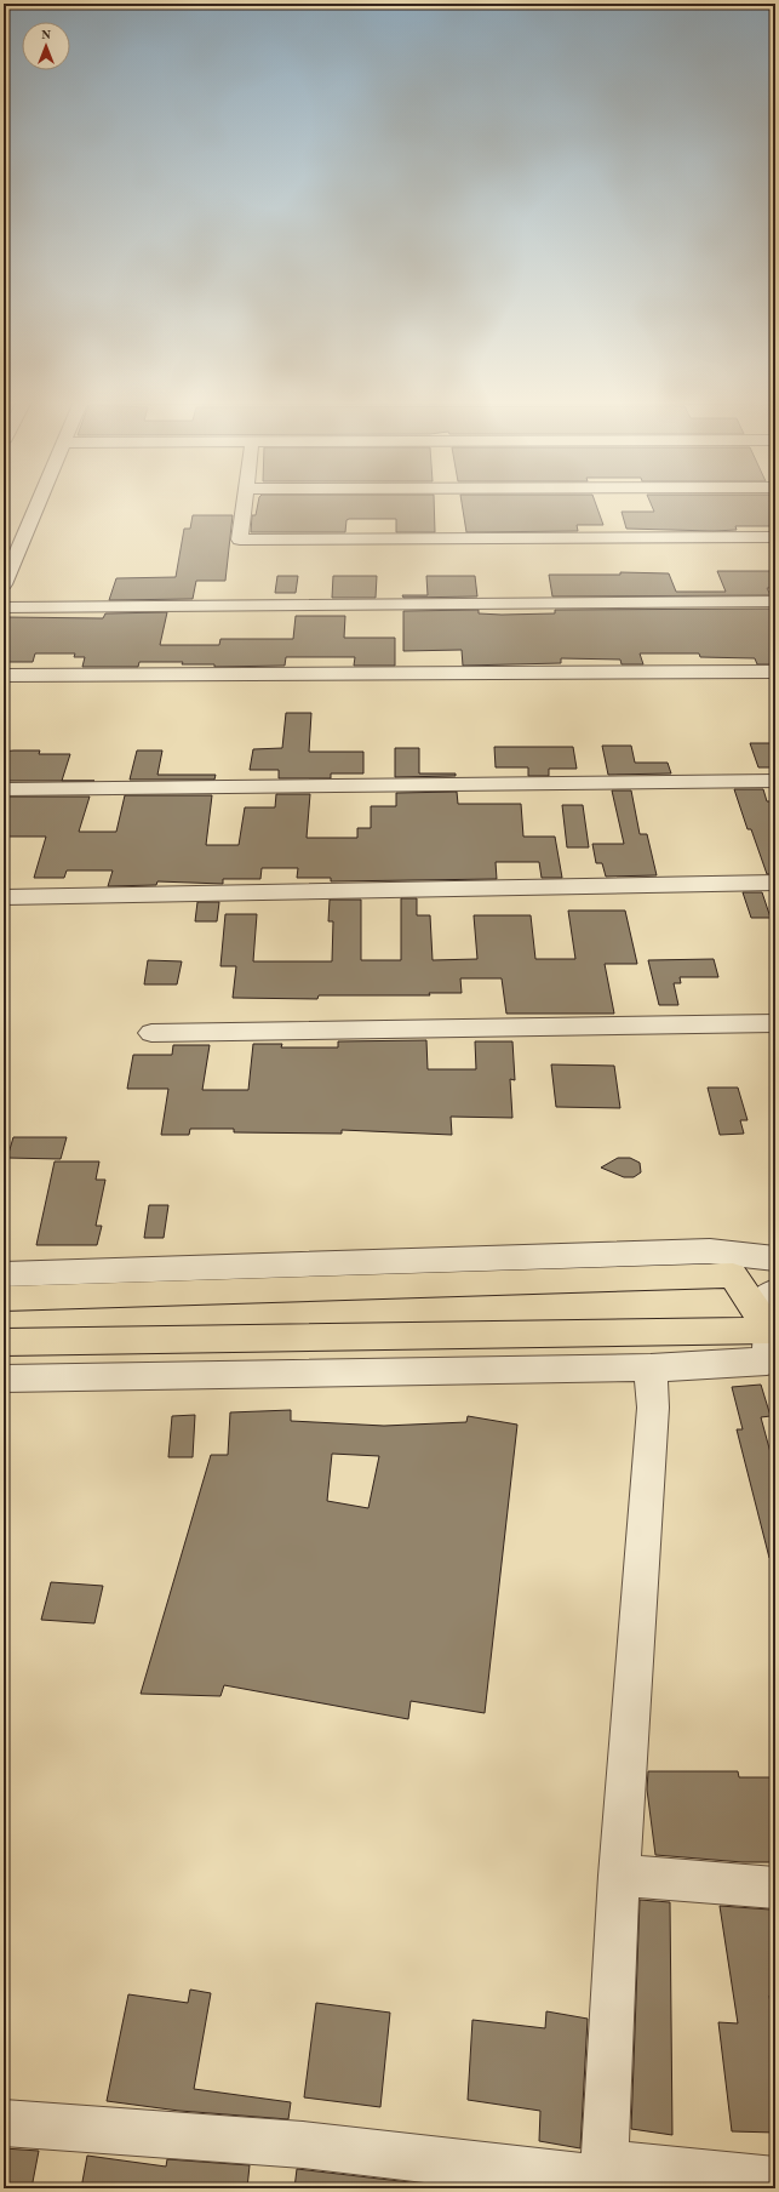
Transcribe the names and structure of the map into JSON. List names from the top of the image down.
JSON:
{
  "north": "top"
}
